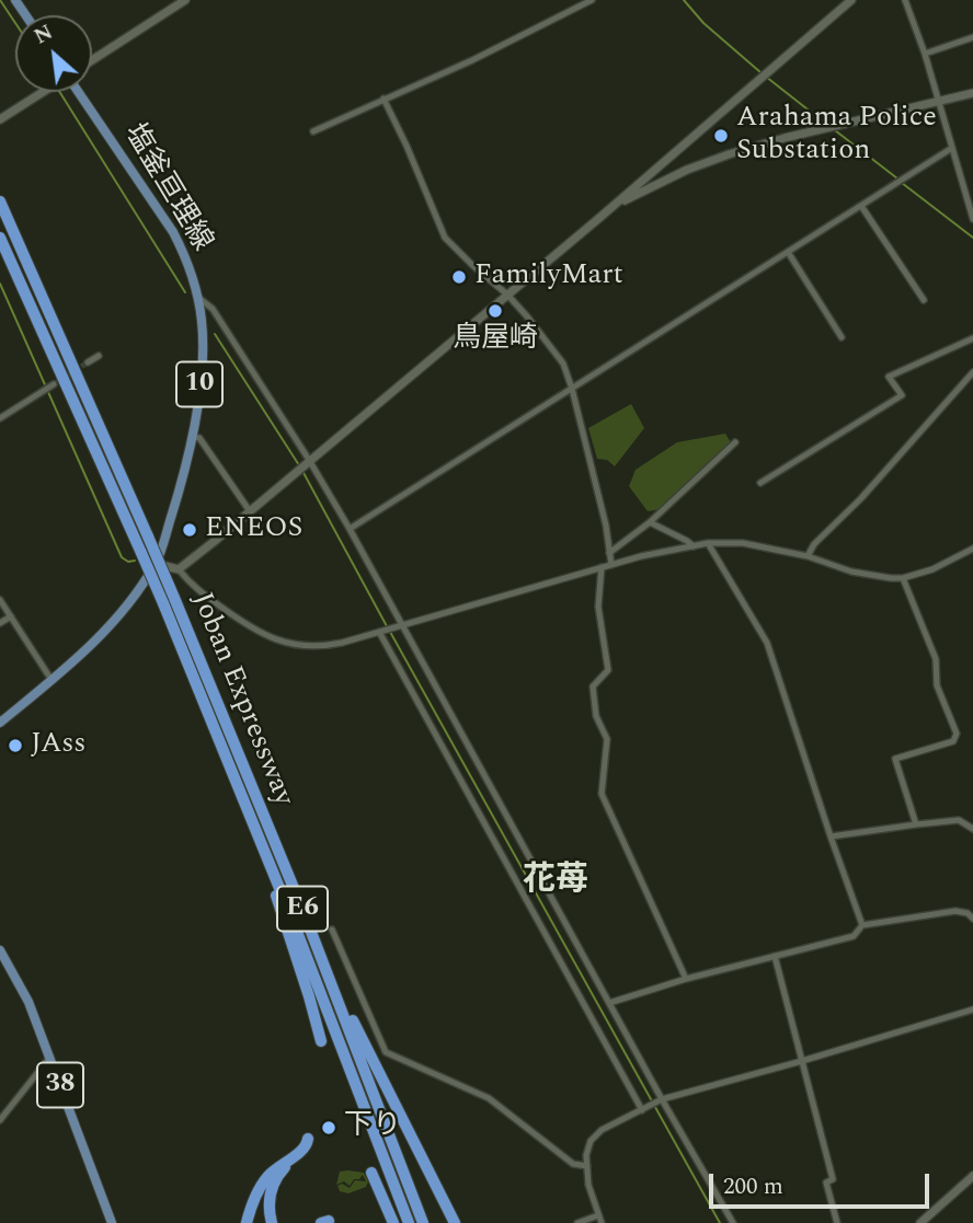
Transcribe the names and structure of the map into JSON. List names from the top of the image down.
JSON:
{
  "streets": {
    "highway": ["Joban Expressway", "E6"],
    "main road": ["塩釜亘理線", "10", "38"]
  },
  "districts": ["花苺"],
  "places": [
    "Arahama Police Substation",
    "FamilyMart",
    "鳥屋崎",
    "ENEOS",
    "JAss",
    "下り"
  ],
  "scale_bar": "200 m",
  "north": "top left"
}
